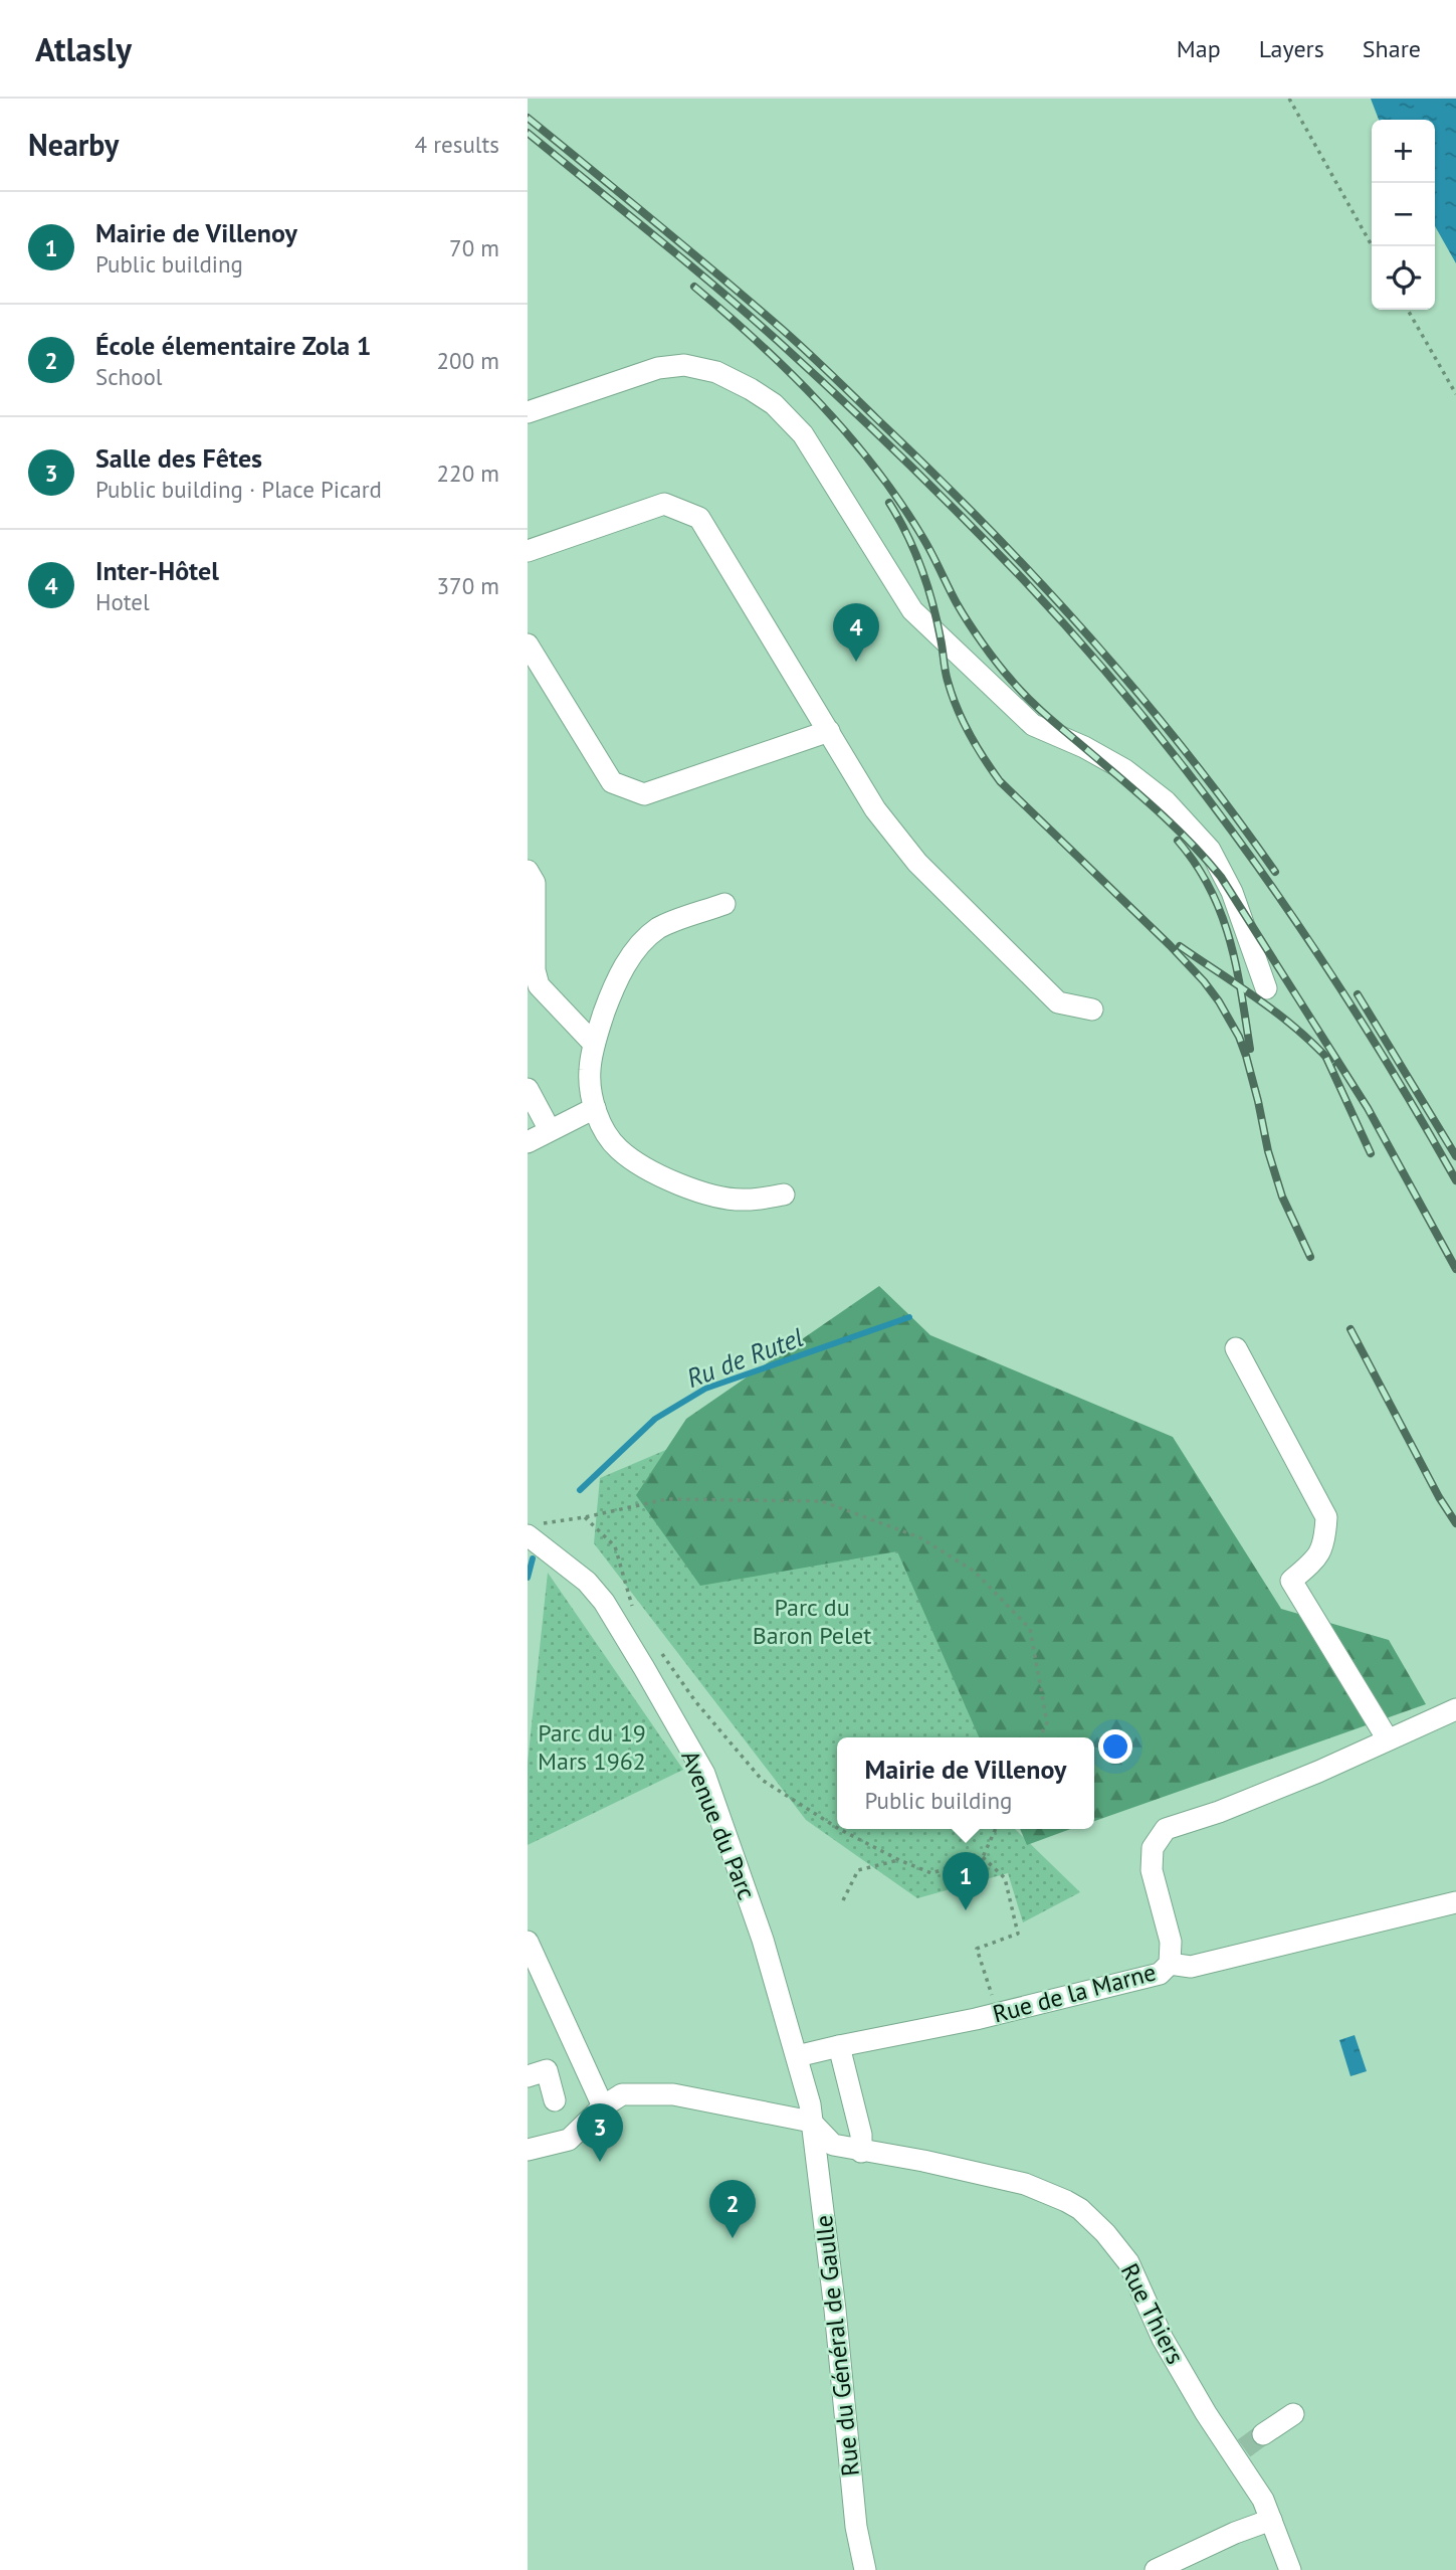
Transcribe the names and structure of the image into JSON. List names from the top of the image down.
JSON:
{
  "streets": {
    "street": [
      "Avenue du Parc",
      "Rue de la Marne",
      "Rue Thiers",
      "Rue du Général de Gaulle"
    ]
  },
  "crossings": [
    ["Avenue du Parc", "Rue de la Marne"],
    ["Avenue du Parc", "Rue Thiers"],
    ["Avenue du Parc", "Rue du Général de Gaulle"],
    ["Rue Thiers", "Rue du Général de Gaulle"]
  ],
  "water": ["Ru de Rutel"],
  "parks": ["Parc du Baron Pelet", "Parc du 19 Mars 1962"],
  "page": {
    "header": "Atlasly",
    "nav": ["Map", "Layers", "Share"],
    "heading": ["Nearby", "4 results"],
    "map_buttons": ["+", "−"],
    "list": [
      {
        "mark": "1",
        "name": "Mairie de Villenoy",
        "note": "Public building",
        "value": "70 m"
      },
      {
        "mark": "2",
        "name": "École élementaire Zola 1",
        "note": "School",
        "value": "200 m"
      },
      {
        "mark": "3",
        "name": "Salle des Fêtes",
        "note": "Public building · Place Picard",
        "value": "220 m"
      },
      {
        "mark": "4",
        "name": "Inter-Hôtel",
        "note": "Hotel",
        "value": "370 m"
      }
    ],
    "pins": [
      "4",
      "1",
      "3",
      "2"
    ],
    "popup": ["Mairie de Villenoy", "Public building"]
  }
}
